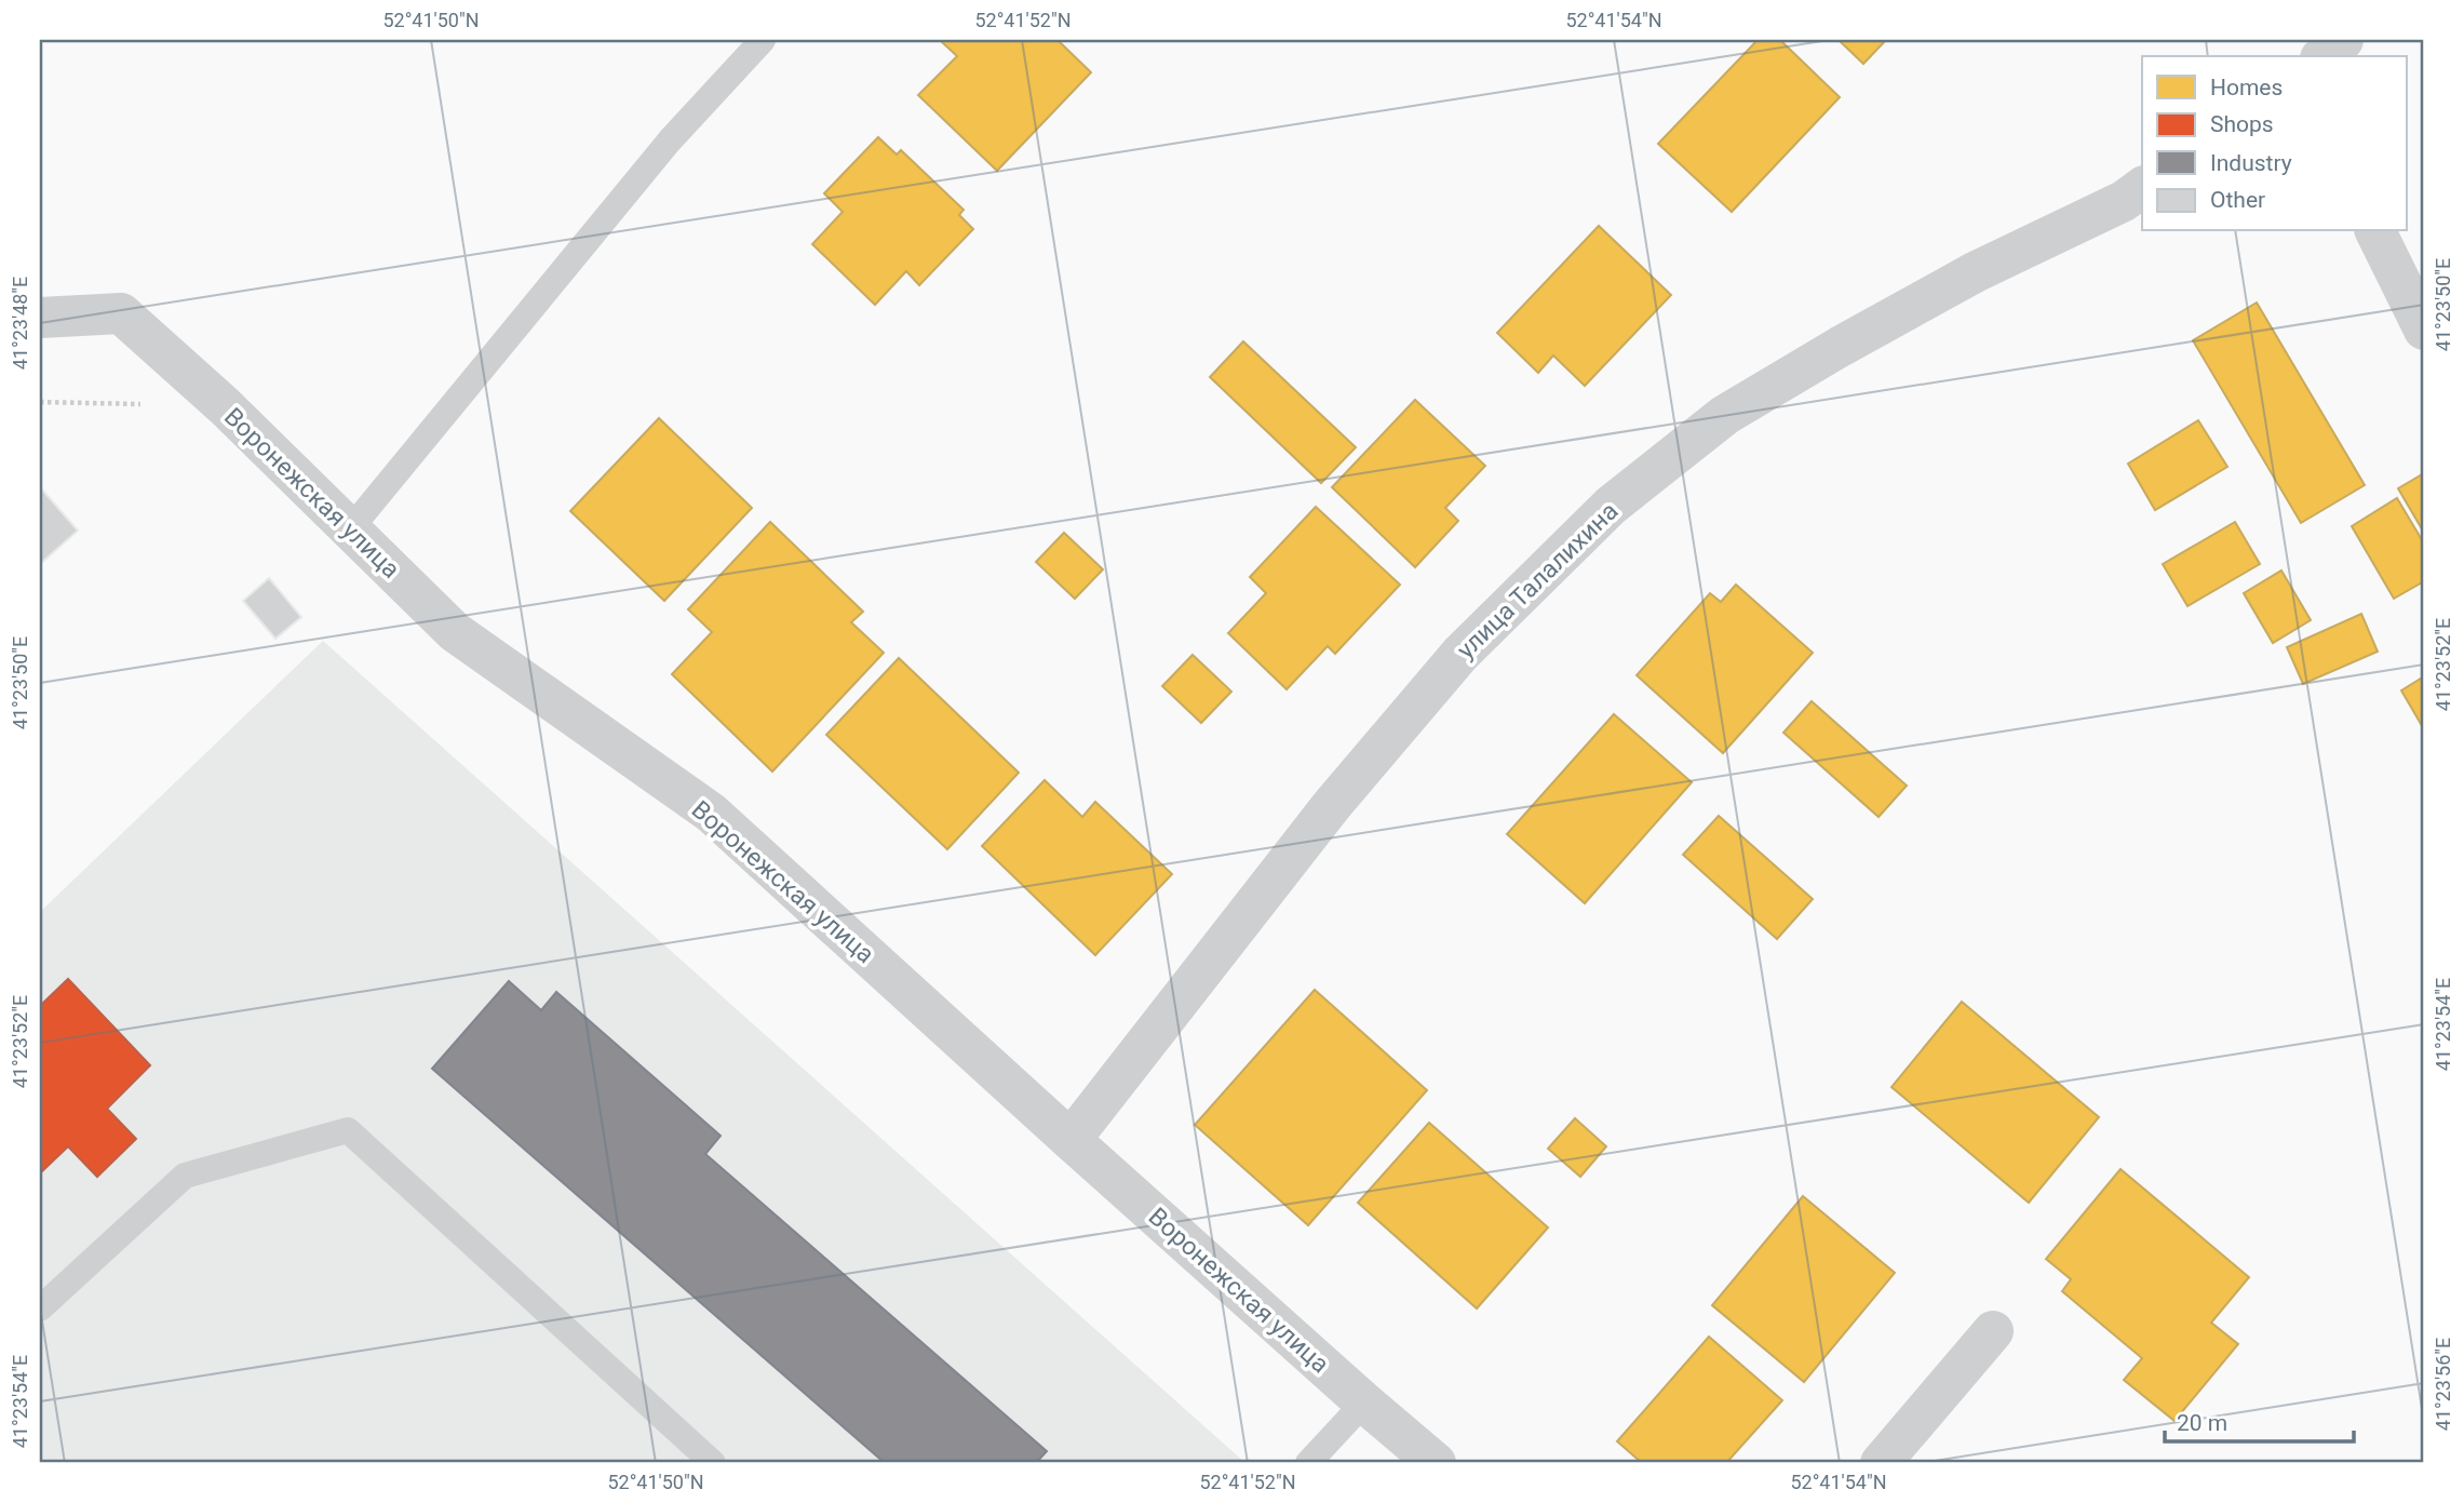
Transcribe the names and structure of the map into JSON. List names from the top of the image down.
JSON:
{
  "streets": {
    "street": ["Воронежская улица", "улица Талалихина"]
  },
  "crossings": [
    ["Воронежская улица", "улица Талалихина"]
  ],
  "legend": [
    "Homes",
    "Shops",
    "Industry",
    "Other"
  ],
  "scale_bar": "20 m",
  "coordinates": [
    "52°41'50\"N",
    "52°41'52\"N",
    "52°41'54\"N",
    "41°23'50\"E",
    "41°23'48\"E",
    "41°23'52\"E",
    "41°23'54\"E",
    "41°23'56\"E"
  ]
}
